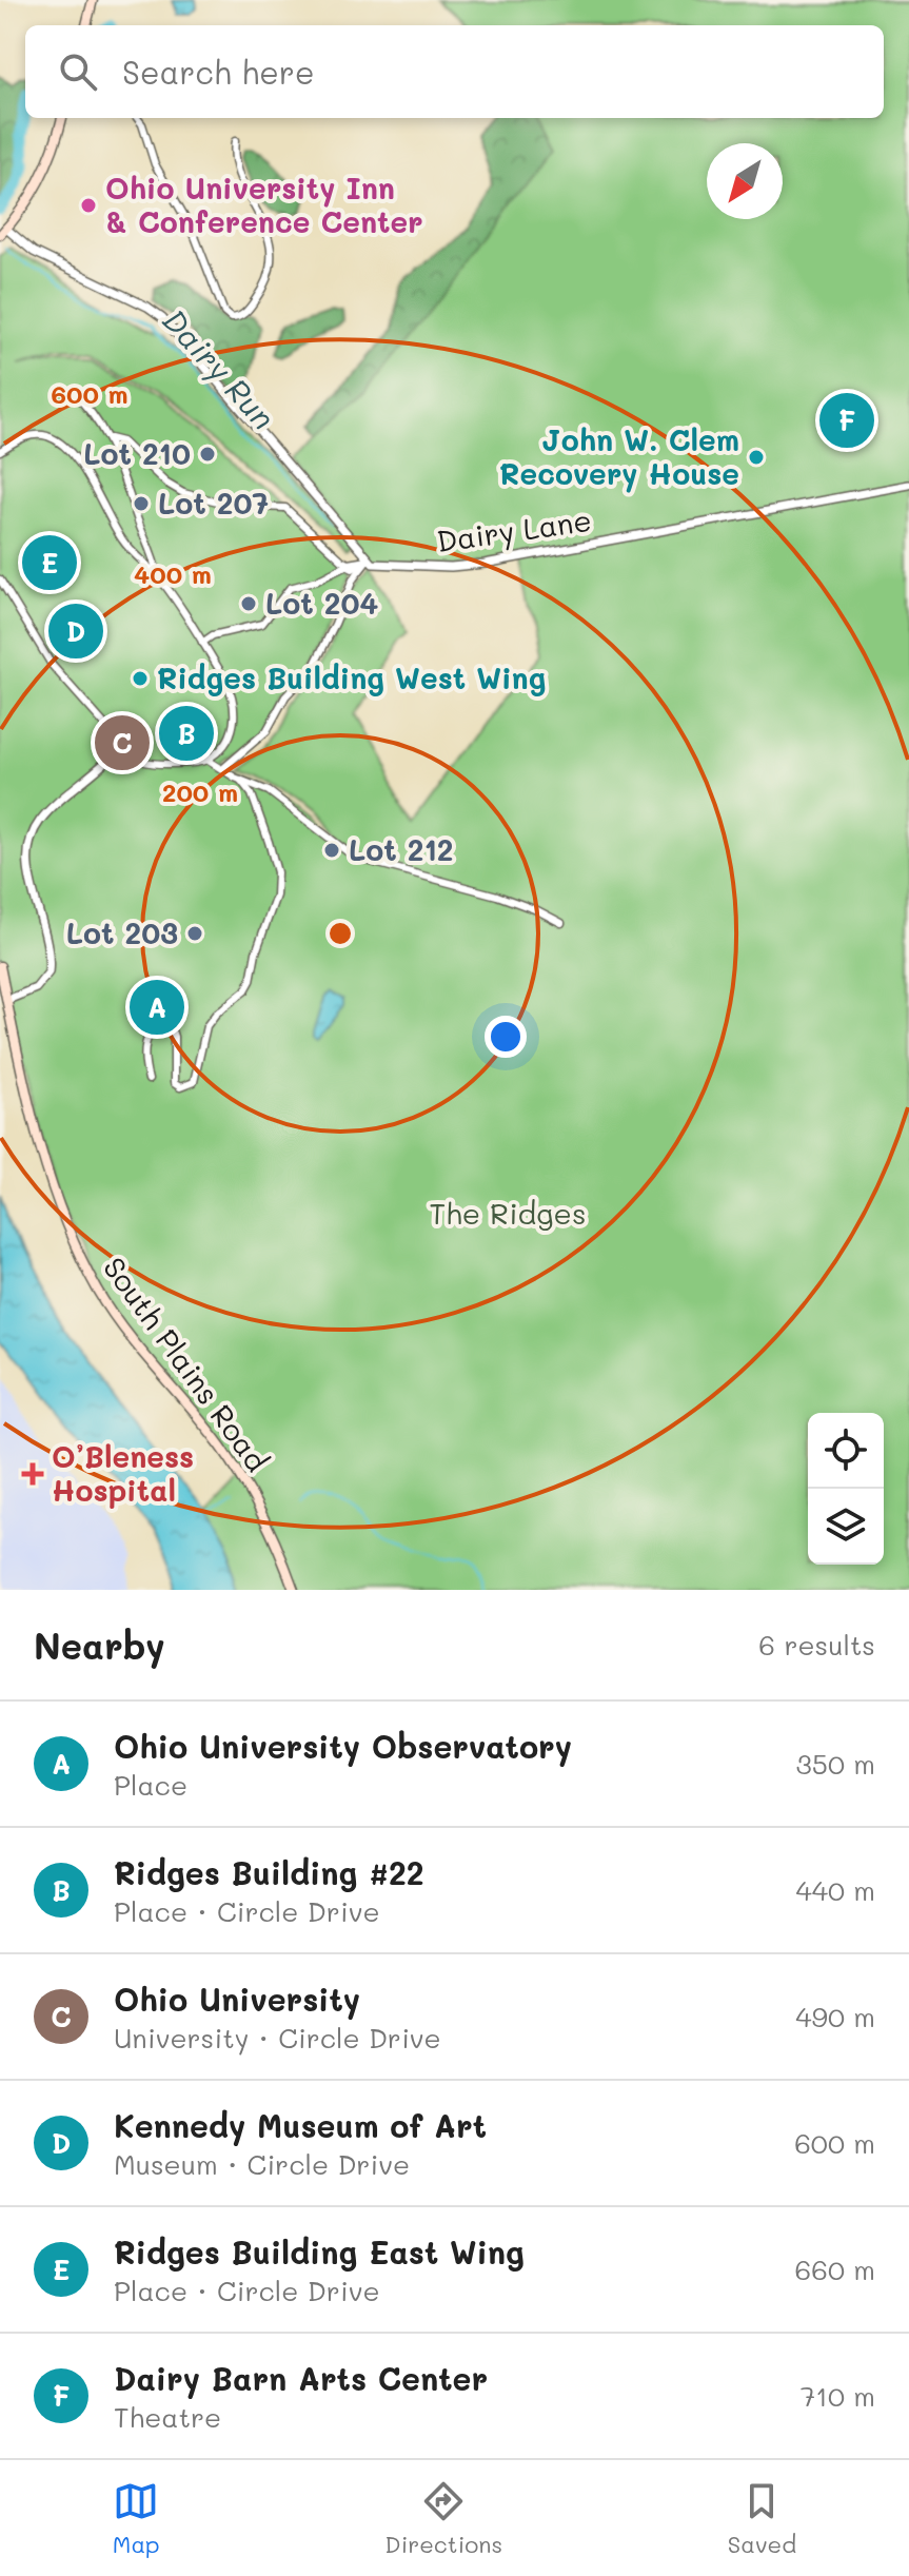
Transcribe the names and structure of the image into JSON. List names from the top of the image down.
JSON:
{
  "streets": {
    "main road": ["South Plains Road"],
    "street": ["Dairy Lane"]
  },
  "water": ["Dairy Run"],
  "parks": ["The Ridges"],
  "places": {
    "other": [
      "Ohio University Inn & Conference Center",
      "Lot 210",
      "John W. Clem Recovery House",
      "Lot 207",
      "Lot 204",
      "Ridges Building West Wing",
      "Lot 212",
      "Lot 203"
    ],
    "health": ["O’Bleness Hospital"]
  },
  "north": "bottom left",
  "page": {
    "search": "Search here",
    "pins": [
      "F",
      "E",
      "D",
      "B",
      "C",
      "A"
    ],
    "heading": ["Nearby", "6 results"],
    "list": [
      {
        "mark": "A",
        "name": "Ohio University Observatory",
        "note": "Place",
        "value": "350 m"
      },
      {
        "mark": "B",
        "name": "Ridges Building #22",
        "note": "Place · Circle Drive",
        "value": "440 m"
      },
      {
        "mark": "C",
        "name": "Ohio University",
        "note": "University · Circle Drive",
        "value": "490 m"
      },
      {
        "mark": "D",
        "name": "Kennedy Museum of Art",
        "note": "Museum · Circle Drive",
        "value": "600 m"
      },
      {
        "mark": "E",
        "name": "Ridges Building East Wing",
        "note": "Place · Circle Drive",
        "value": "660 m"
      },
      {
        "mark": "F",
        "name": "Dairy Barn Arts Center",
        "note": "Theatre",
        "value": "710 m"
      }
    ],
    "nav": ["Map", "Directions", "Saved"]
  },
  "rings": ["600 m", "400 m", "200 m"]
}
